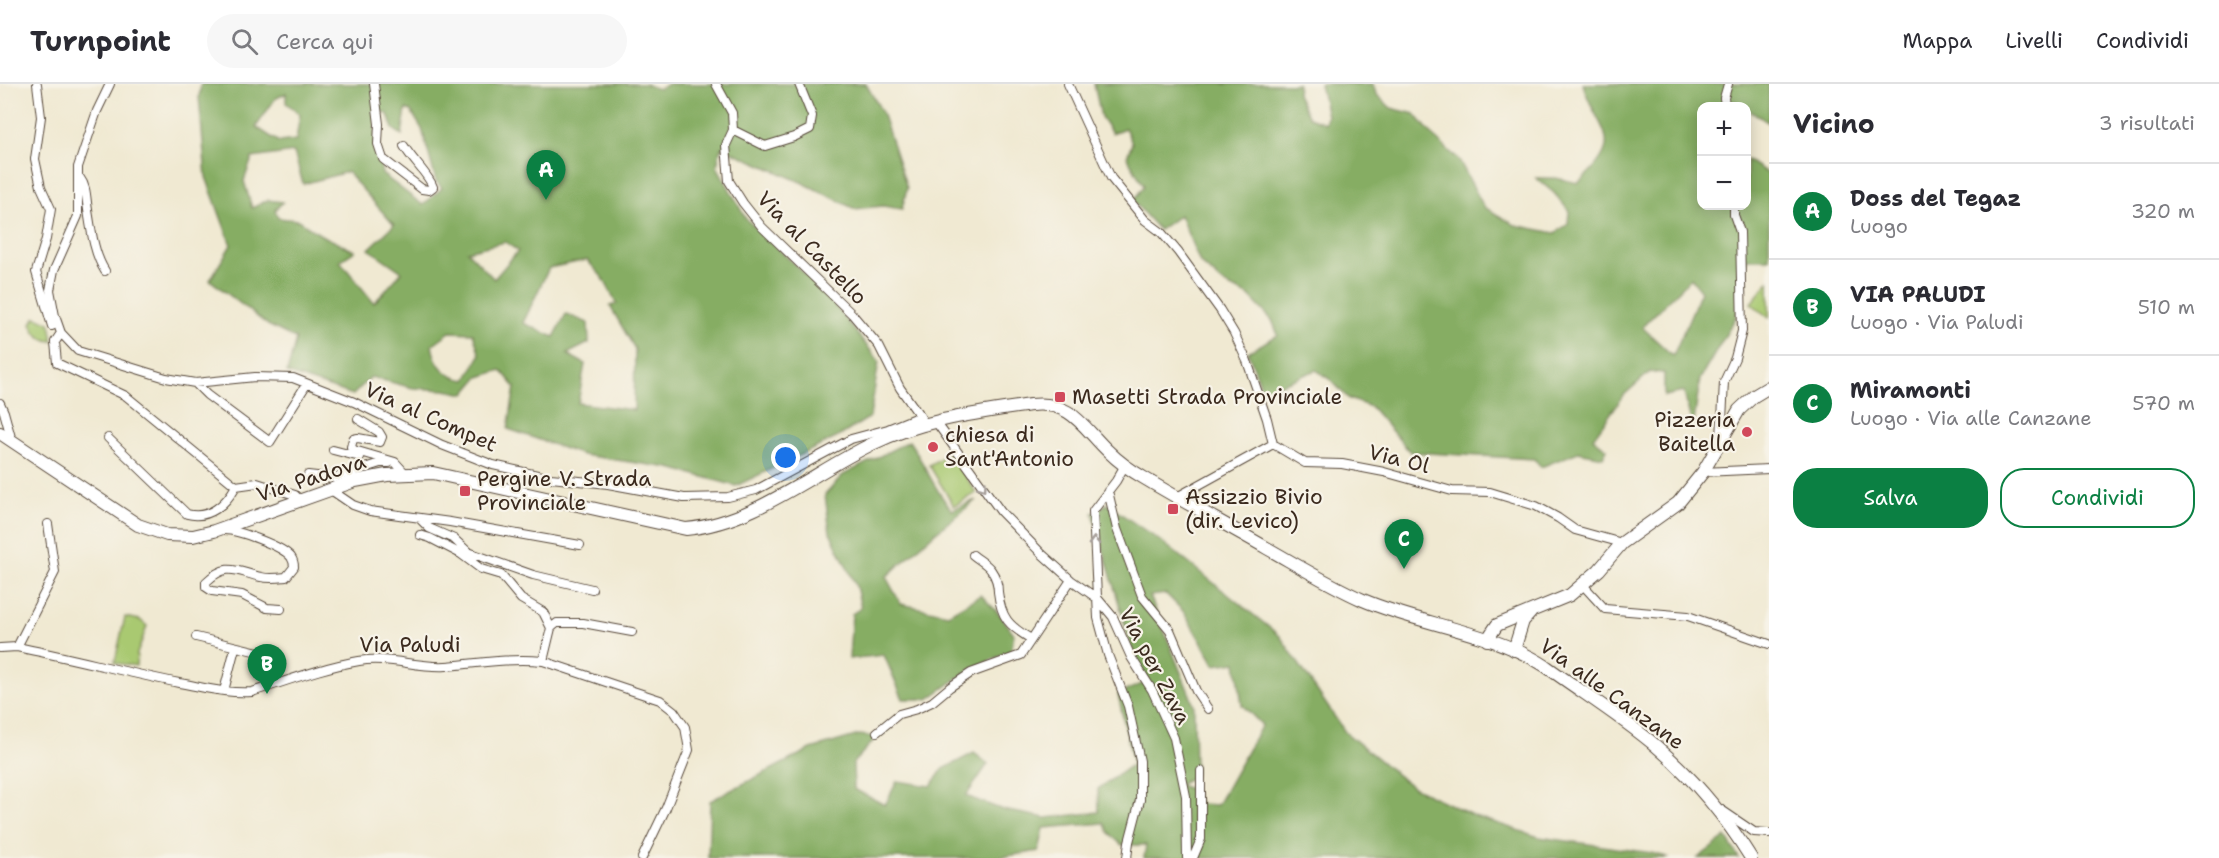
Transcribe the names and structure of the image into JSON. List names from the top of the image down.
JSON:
{
  "streets": {
    "main road": ["Via Padova", "Via alle Canzane"],
    "street": [
      "Via al Castello",
      "Via al Compet",
      "Via Ol",
      "Via Paludi",
      "Via per Zava"
    ]
  },
  "crossings": [
    ["Via al Castello", "Via al Compet"],
    ["Via al Castello", "Via Padova"],
    ["Via al Castello", "Via per Zava"],
    ["Via al Compet", "Via Padova"],
    ["Via Padova", "Via alle Canzane"]
  ],
  "places": {
    "transit": ["Masetti Strada Provinciale", "Pergine V. Strada Provinciale", "Assizzio Bivio (dir. Levico)"],
    "other": ["Pizzeria Baitella", "chiesa di Sant'Antonio"]
  },
  "page": {
    "header": "Turnpoint",
    "search": "Cerca qui",
    "nav": ["Mappa", "Livelli", "Condividi"],
    "heading": ["Vicino", "3 risultati"],
    "map_buttons": ["+", "−"],
    "pins": ["A", "C", "B"],
    "list": [
      {
        "mark": "A",
        "name": "Doss del Tegaz",
        "note": "Luogo",
        "value": "320 m"
      },
      {
        "mark": "B",
        "name": "VIA PALUDI",
        "note": "Luogo · Via Paludi",
        "value": "510 m"
      },
      {
        "mark": "C",
        "name": "Miramonti",
        "note": "Luogo · Via alle Canzane",
        "value": "570 m"
      }
    ],
    "buttons": ["Salva", "Condividi"]
  }
}
